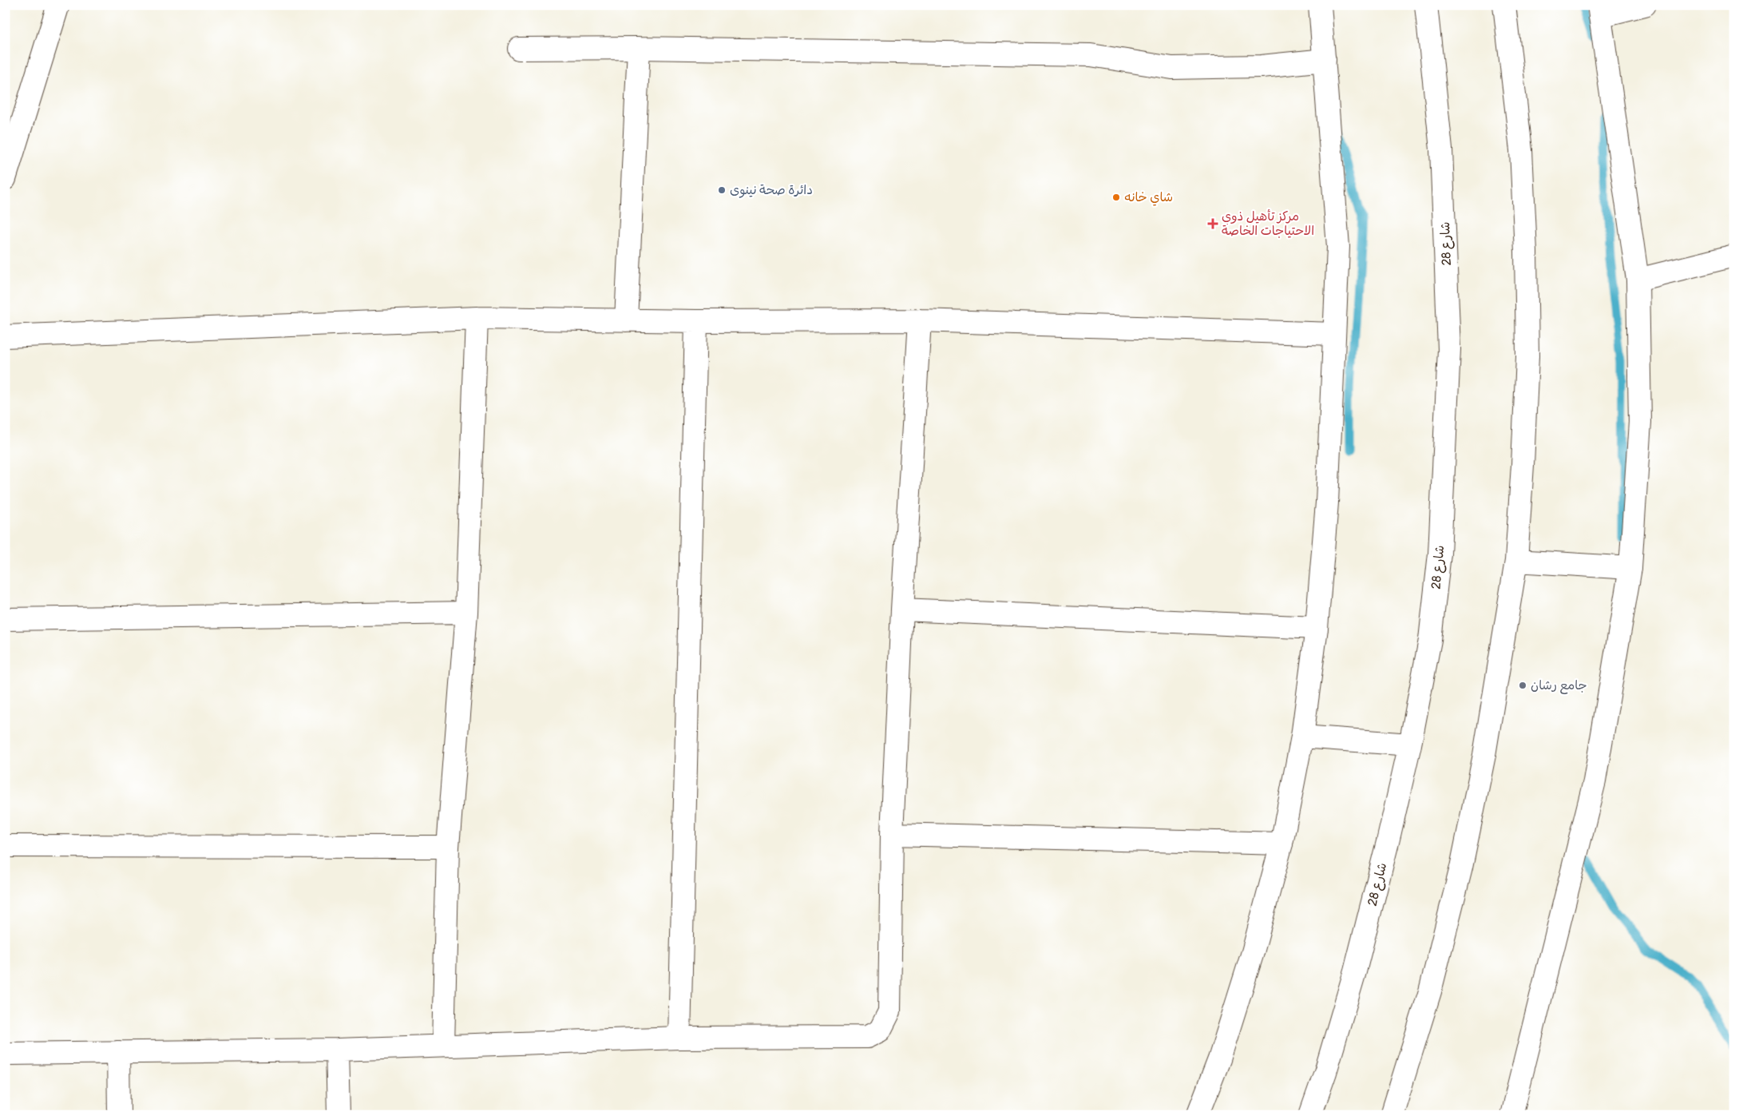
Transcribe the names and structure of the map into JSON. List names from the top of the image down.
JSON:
{
  "streets": {
    "main road": ["شارع 28"]
  },
  "places": {
    "other": ["دائرة صحة نينوى", "شاي خانه", "جامع رشان"],
    "health": ["مركز تأهيل ذوي الاحتياجات الخاصة"]
  }
}
